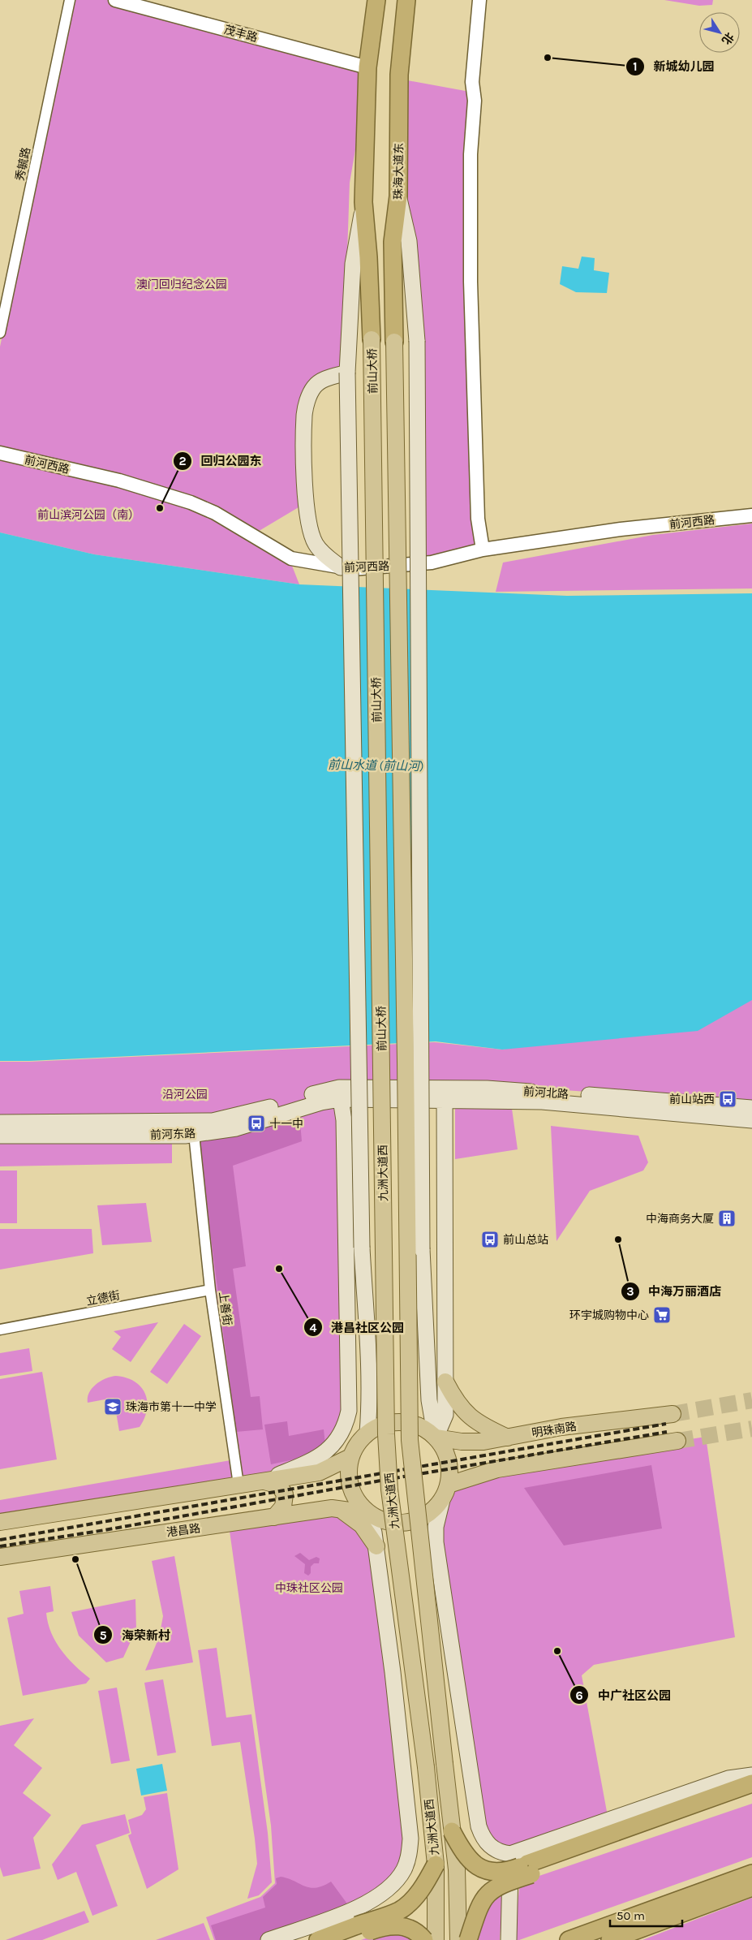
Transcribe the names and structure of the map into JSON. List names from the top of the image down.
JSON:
{
  "streets": {
    "highway": ["珠海大道东"],
    "main road": [
      "前山大桥",
      "前河北路",
      "前河东路",
      "九洲大道西",
      "明珠南路",
      "港昌路"
    ],
    "street": [
      "茂丰路",
      "秀毓路",
      "前河西路",
      "立德街",
      "上善街"
    ]
  },
  "crossings": [
    ["珠海大道东", "前山大桥"],
    ["前山大桥", "九洲大道西"],
    ["前河北路", "前河东路"],
    ["前河东路", "上善街"],
    ["立德街", "上善街"],
    ["明珠南路", "港昌路"]
  ],
  "water": ["前山水道 (前山河)"],
  "parks": [
    "澳门回归纪念公园",
    "前山滨河公园（南）",
    "沿河公园",
    "中珠社区公园"
  ],
  "places": {
    "other": [
      "新城幼儿园",
      "回归公园东",
      "中海万丽酒店",
      "港昌社区公园",
      "海荣新村",
      "中广社区公园"
    ],
    "bus stop": ["前山站西", "十一中", "前山总站"],
    "building": ["中海商务大厦"],
    "supermarket": ["环宇城购物中心"],
    "school or university": ["珠海市第十一中学"]
  },
  "scale_bar": "50 m",
  "north": "bottom right"
}
